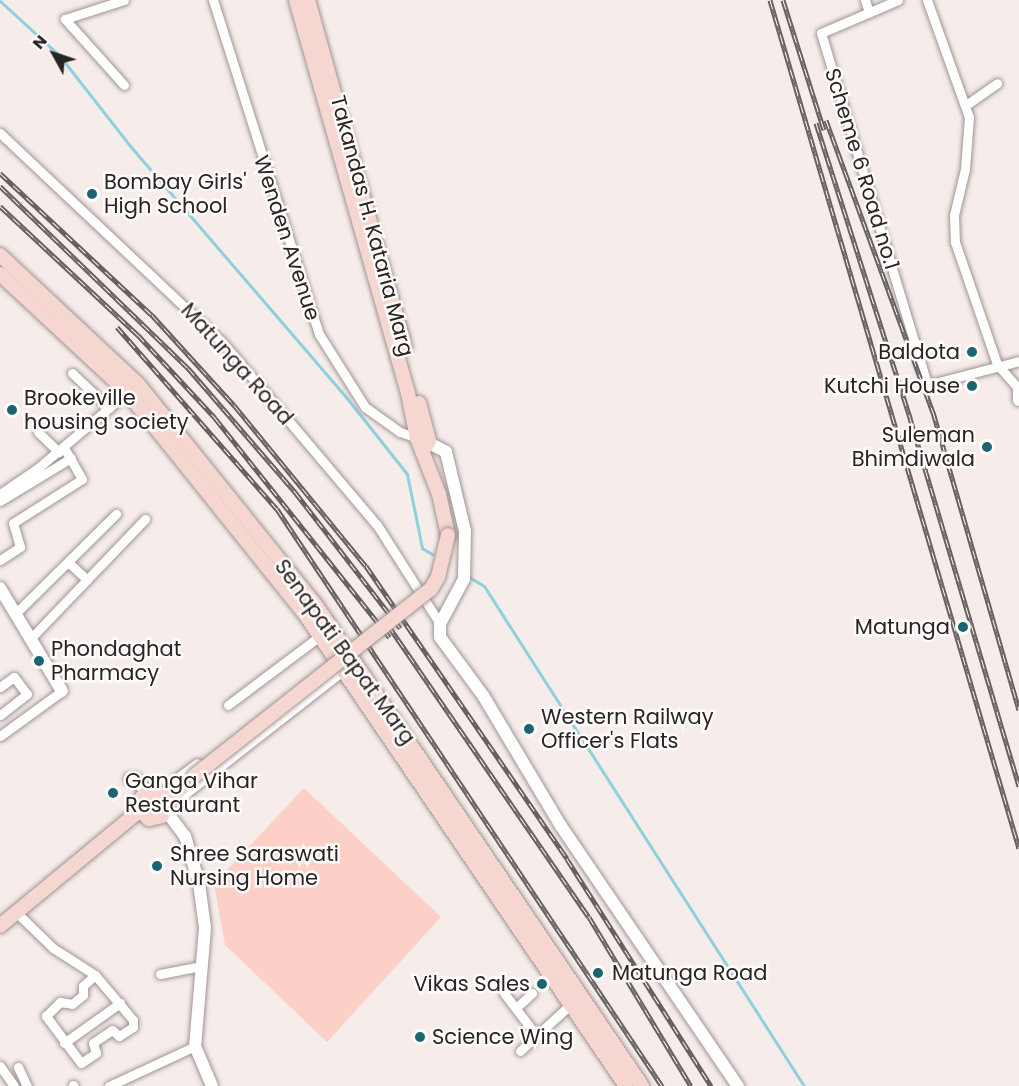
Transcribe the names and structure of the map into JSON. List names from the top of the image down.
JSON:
{
  "streets": {
    "main road": ["Takandas H. Kataria Marg", "Senapati Bapat Marg"],
    "street": ["Scheme 6 Road no.1", "Wenden Avenue", "Matunga Road"]
  },
  "crossings": [
    ["Takandas H. Kataria Marg", "Wenden Avenue"]
  ],
  "places": [
    "Bombay Girls' High School",
    "Baldota",
    "Kutchi House",
    "Brookeville housing society",
    "Suleman Bhimdiwala",
    "Matunga",
    "Phondaghat Pharmacy",
    "Western Railway Officer's Flats",
    "Ganga Vihar Restaurant",
    "Shree Saraswati Nursing Home",
    "Matunga Road",
    "Vikas Sales",
    "Science Wing"
  ],
  "north": "top left"
}
